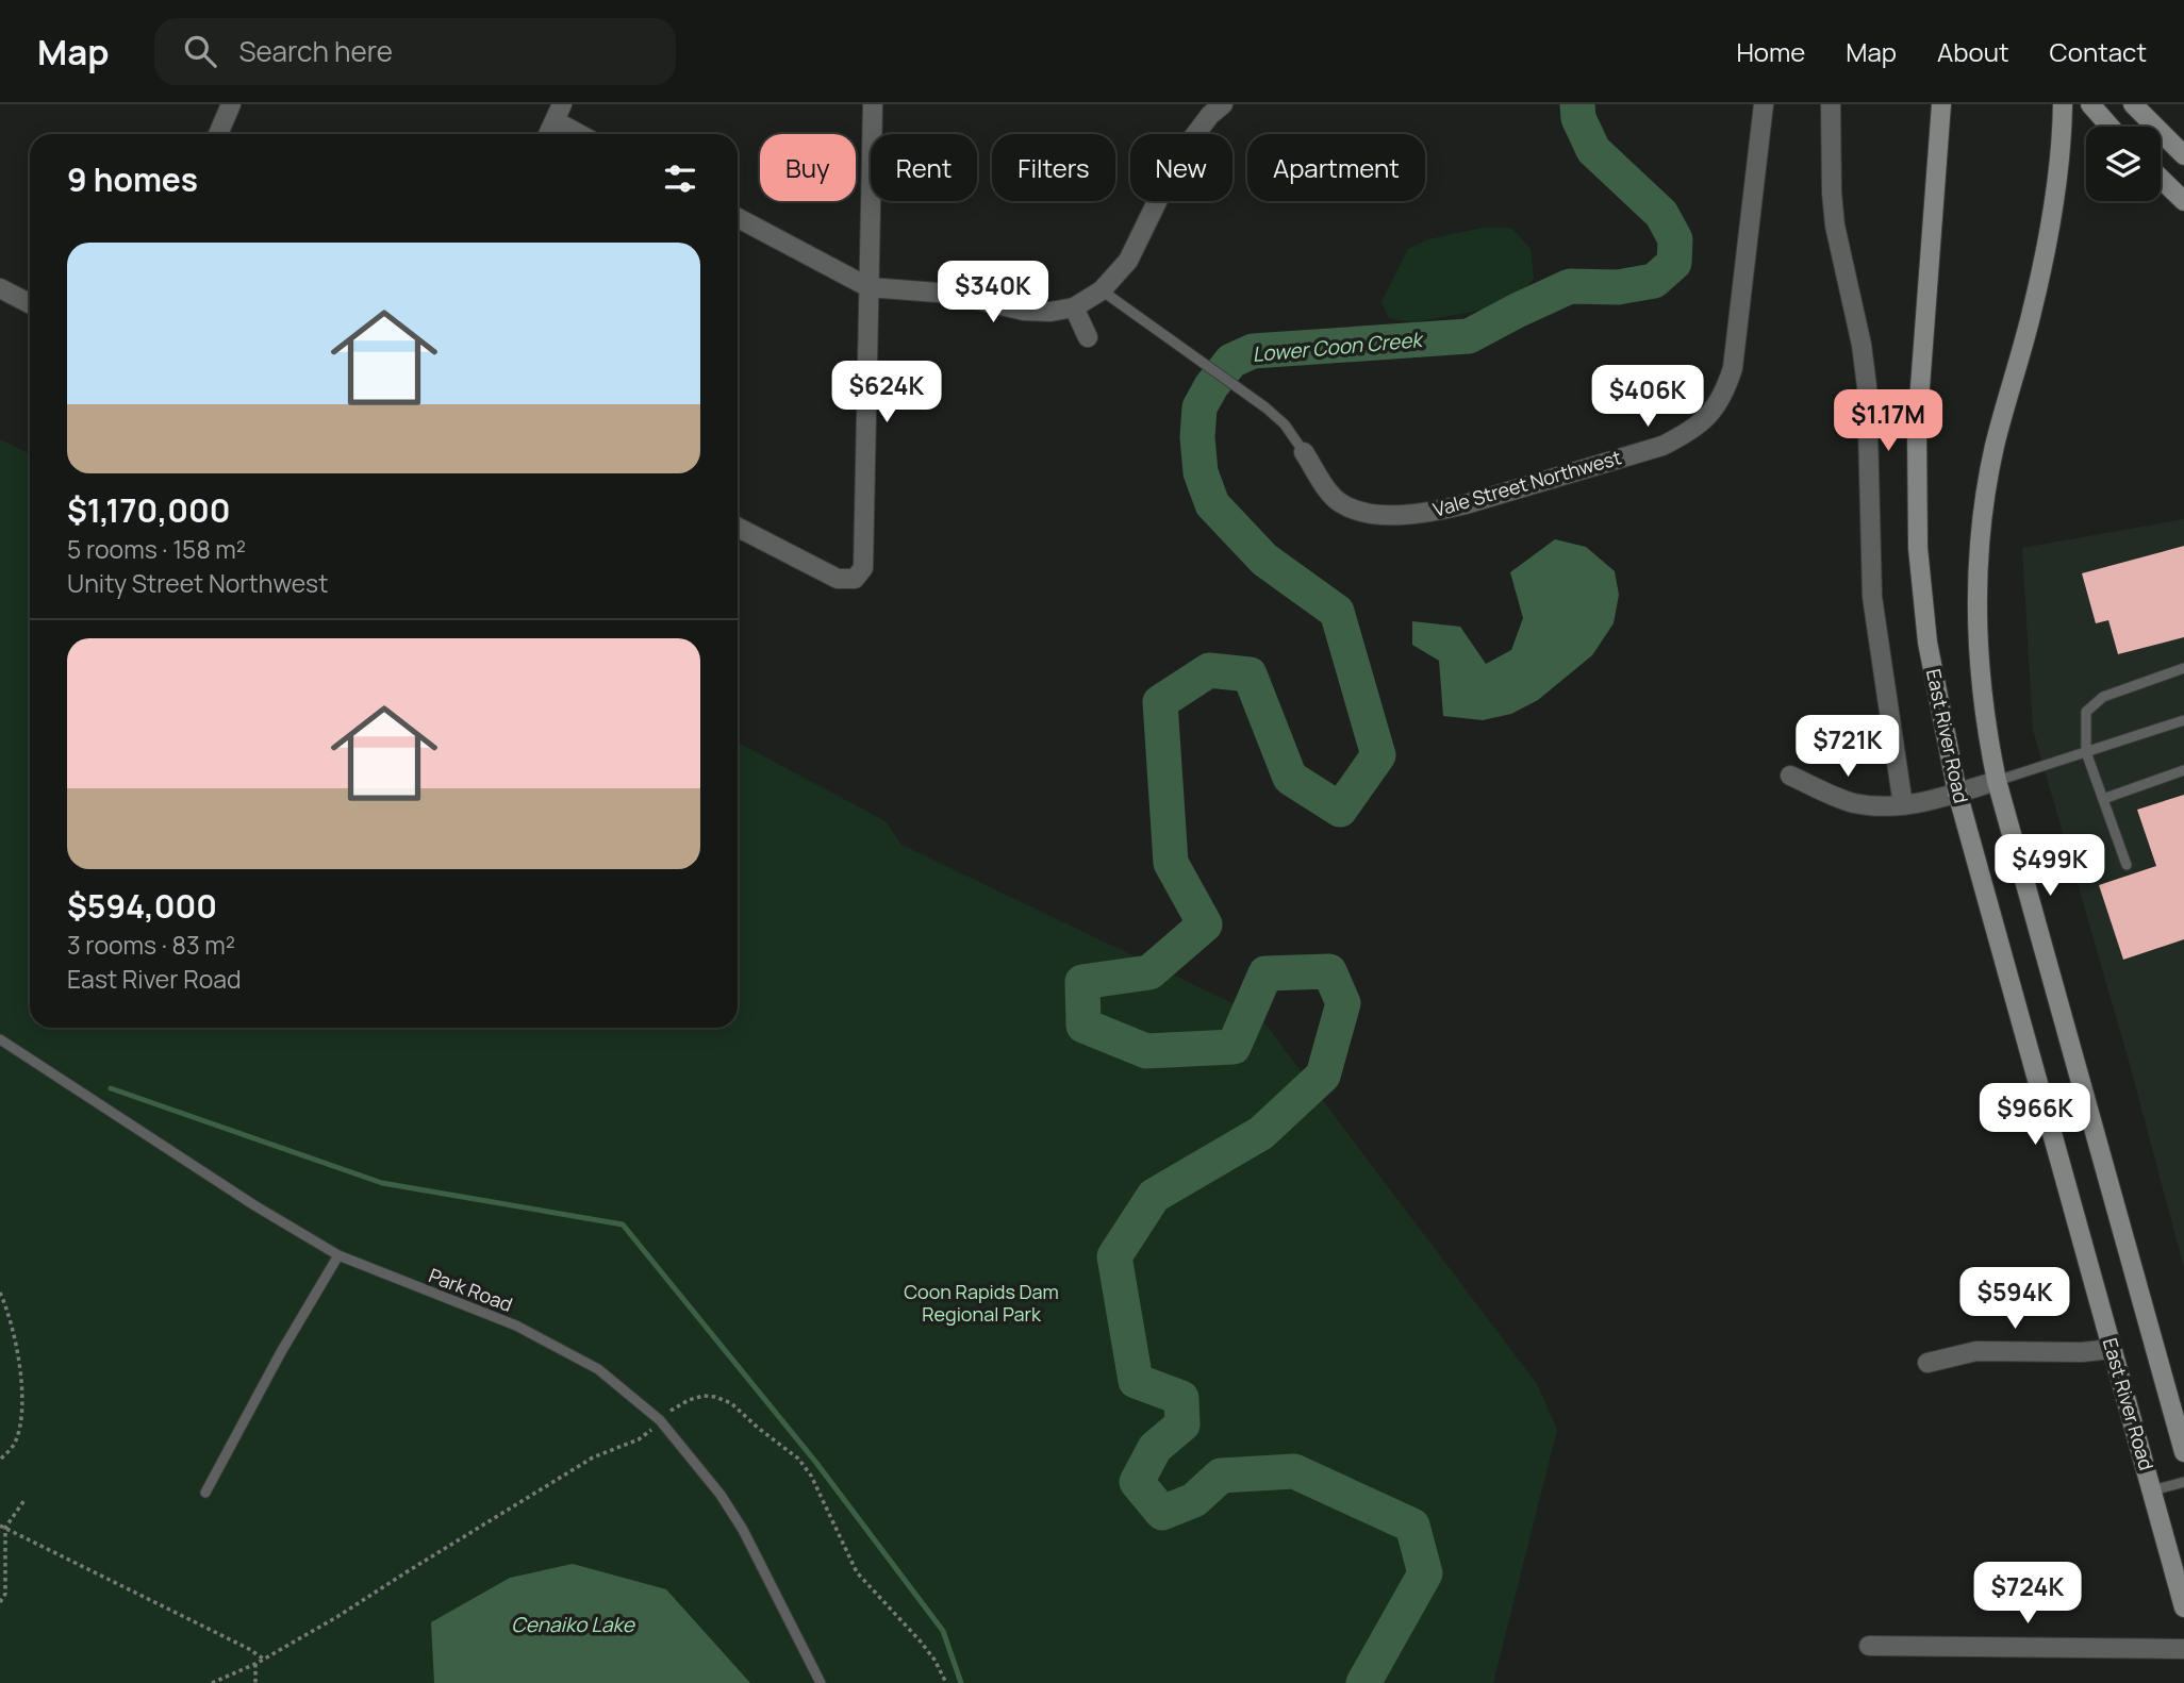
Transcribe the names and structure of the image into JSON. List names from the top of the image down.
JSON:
{
  "streets": {
    "main road": ["East River Road"],
    "street": ["Vale Street Northwest"],
    "lane": ["Park Road"]
  },
  "water": ["Lower Coon Creek", "Cenaiko Lake"],
  "parks": ["Coon Rapids Dam Regional Park"],
  "page": {
    "header": "Map",
    "search": "Search here",
    "nav": [
      "Home",
      "Map",
      "About",
      "Contact"
    ],
    "chip": [
      "Buy",
      "Rent",
      "Filters",
      "New",
      "Apartment"
    ],
    "heading": "9 homes",
    "list": [
      {
        "name": "$1,170,000",
        "note": "5 rooms · 158 m² · Unity Street Northwest"
      },
      {
        "name": "$594,000",
        "note": "3 rooms · 83 m² · East River Road"
      }
    ],
    "price": [
      "$340K",
      "$624K",
      "$406K",
      "$1.17M",
      "$721K",
      "$499K",
      "$966K",
      "$594K",
      "$724K"
    ]
  }
}
